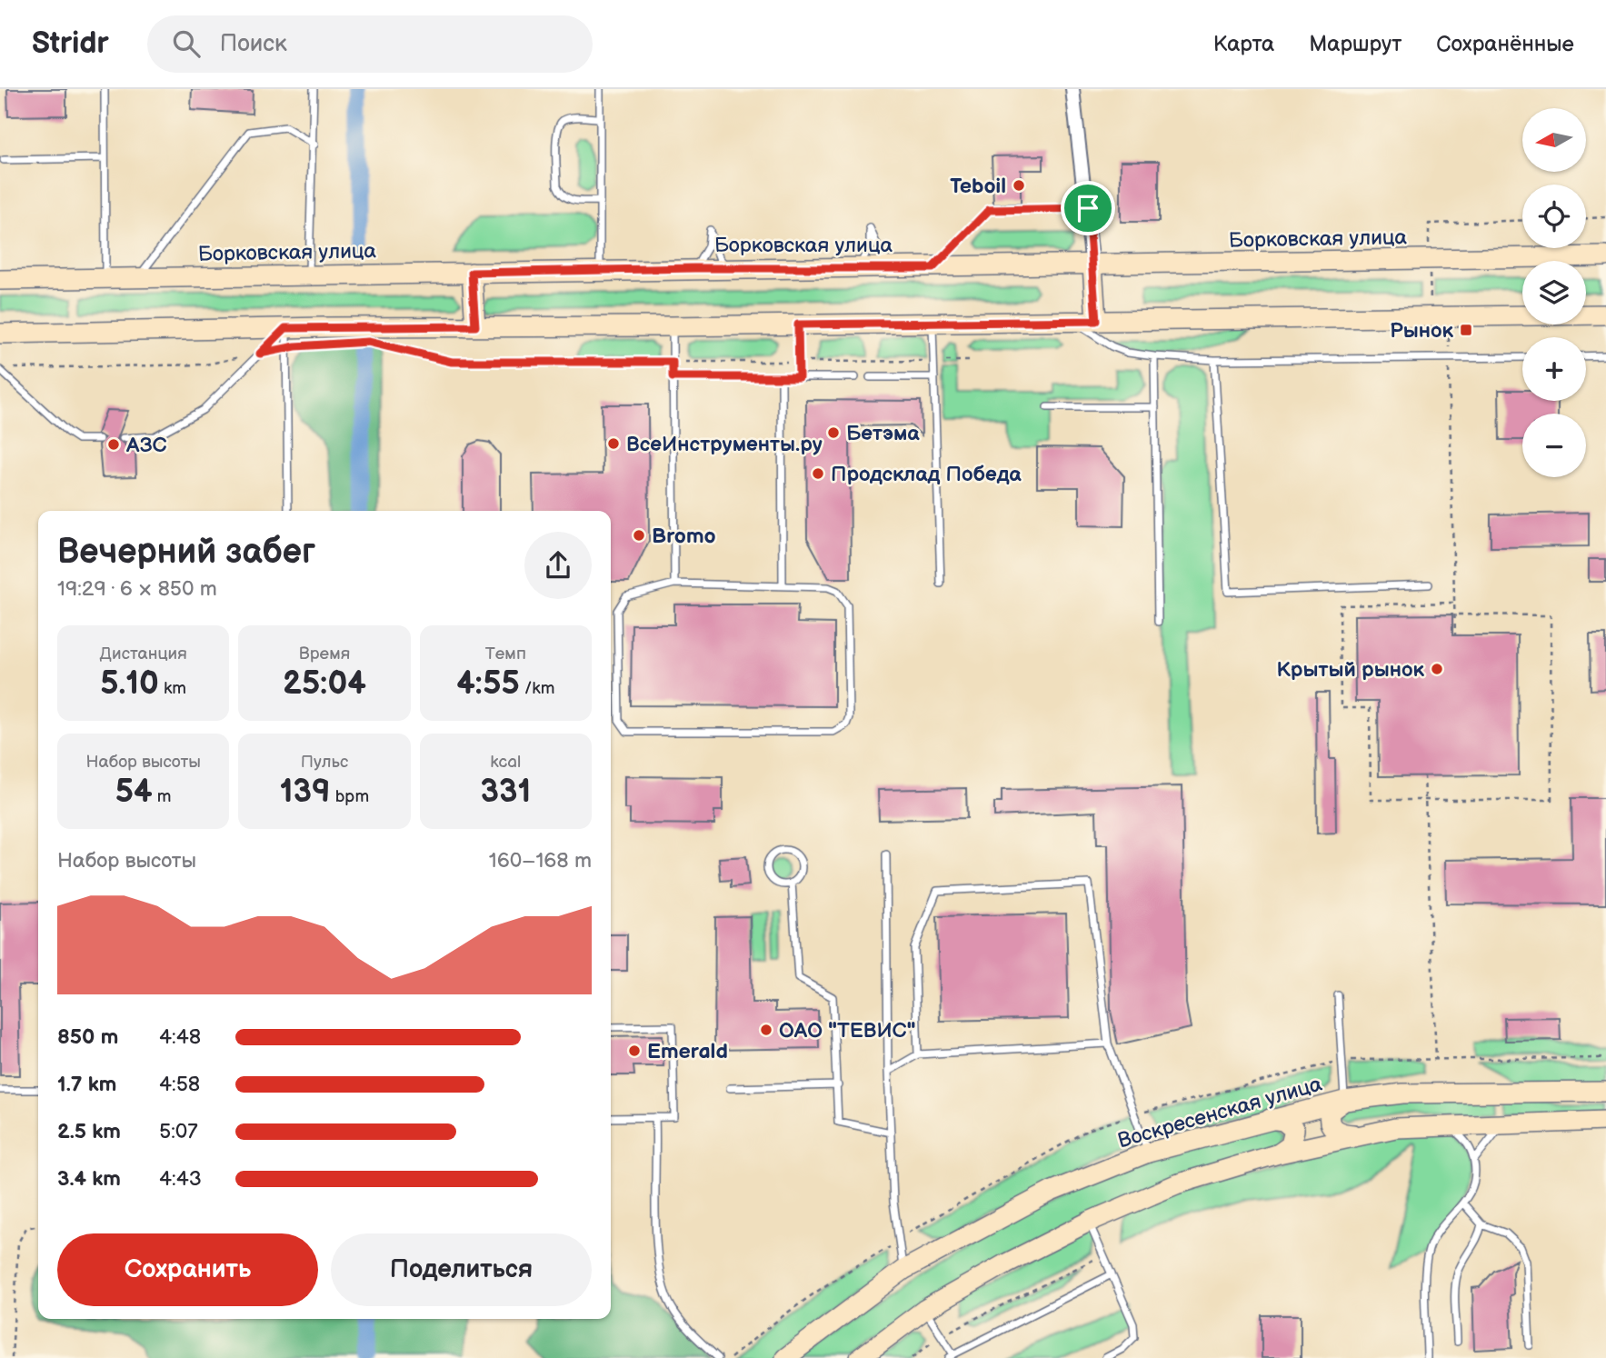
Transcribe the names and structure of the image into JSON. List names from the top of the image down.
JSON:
{
  "streets": {
    "main road": ["Борковская улица", "Воскресенская улица"]
  },
  "places": {
    "other": [
      "Teboil",
      "Бетэма",
      "ВсеИнструменты.ру",
      "АЗС",
      "Продсклад Победа",
      "Bromo",
      "Крытый рынок",
      "ОАО \"ТЕВИС\"",
      "Emerald"
    ],
    "transit": ["Рынок"]
  },
  "north": "left",
  "page": {
    "header": "Stridr",
    "search": "Поиск",
    "nav": ["Карта", "Маршрут", "Сохранённые"],
    "map_buttons": ["+", "−"],
    "heading": ["Вечерний забег", "19:29 · 6 × 850 m"],
    "stats": [
      ["Дистанция", "5.10 km"],
      ["Время", "25:04"],
      ["Темп", "4:55 /km"],
      ["Набор высоты", "54 m"],
      ["Пульс", "139 bpm"],
      ["kcal", "331"]
    ],
    "chart": ["Набор высоты", "160–168 m"],
    "list": [
      {
        "name": "850 m",
        "note": "4:48"
      },
      {
        "name": "1.7 km",
        "note": "4:58"
      },
      {
        "name": "2.5 km",
        "note": "5:07"
      },
      {
        "name": "3.4 km",
        "note": "4:43"
      }
    ],
    "buttons": ["Сохранить", "Поделиться"]
  }
}
